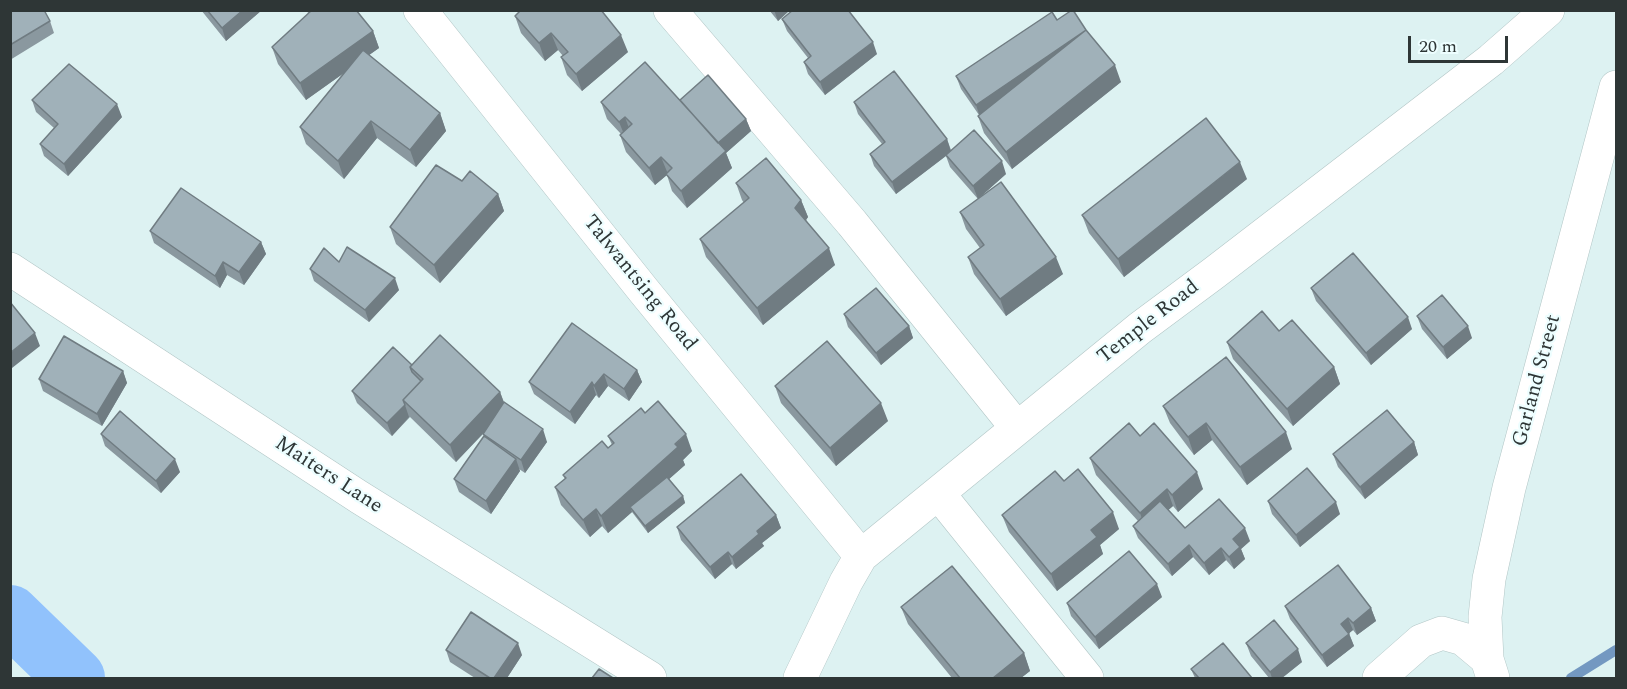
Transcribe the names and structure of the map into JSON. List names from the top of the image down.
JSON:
{
  "streets": {
    "street": [
      "Talwantsing Road",
      "Temple Road",
      "Garland Street",
      "Maiters Lane"
    ]
  },
  "crossings": [
    ["Talwantsing Road", "Temple Road"]
  ],
  "scale_bar": "20 m"
}
